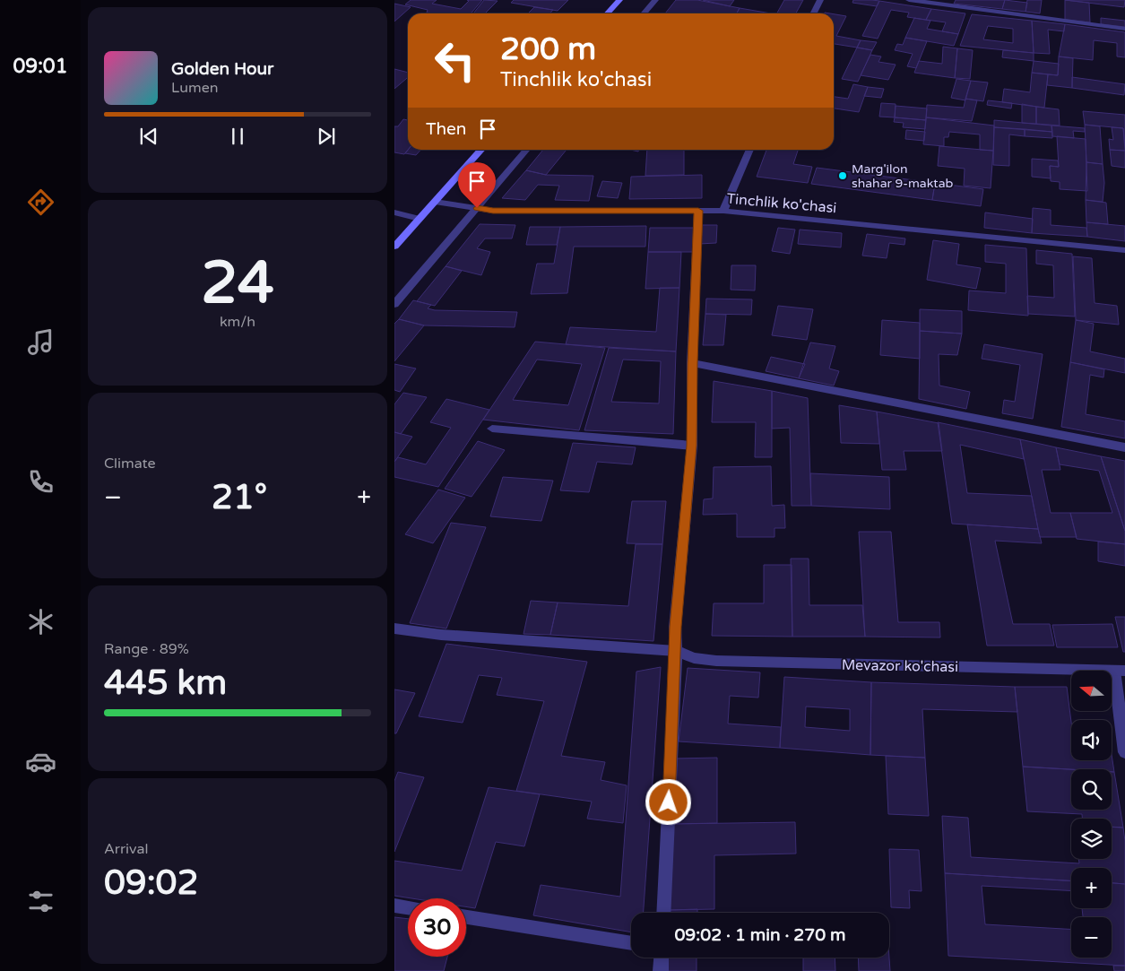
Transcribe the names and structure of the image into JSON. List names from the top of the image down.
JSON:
{
  "streets": {
    "street": ["Tinchlik ko'chasi", "Mevazor ko'chasi"]
  },
  "places": ["Marg'ilon shahar 9-maktab"],
  "north": "left",
  "page": {
    "tabs": "09:01",
    "turn": ["200 m", "Tinchlik ko'chasi"],
    "song": ["Golden Hour", "Lumen"],
    "then": "Then",
    "tile": [
      ["24", "km/h"],
      "Climate",
      ["Range · 89%", "445 km"],
      ["Arrival", "09:02"]
    ],
    "heat": ["−", "21°", "+"],
    "map_buttons": ["+", "−"],
    "limit": "30",
    "trip": "09:02 · 1 min · 270 m"
  }
}
